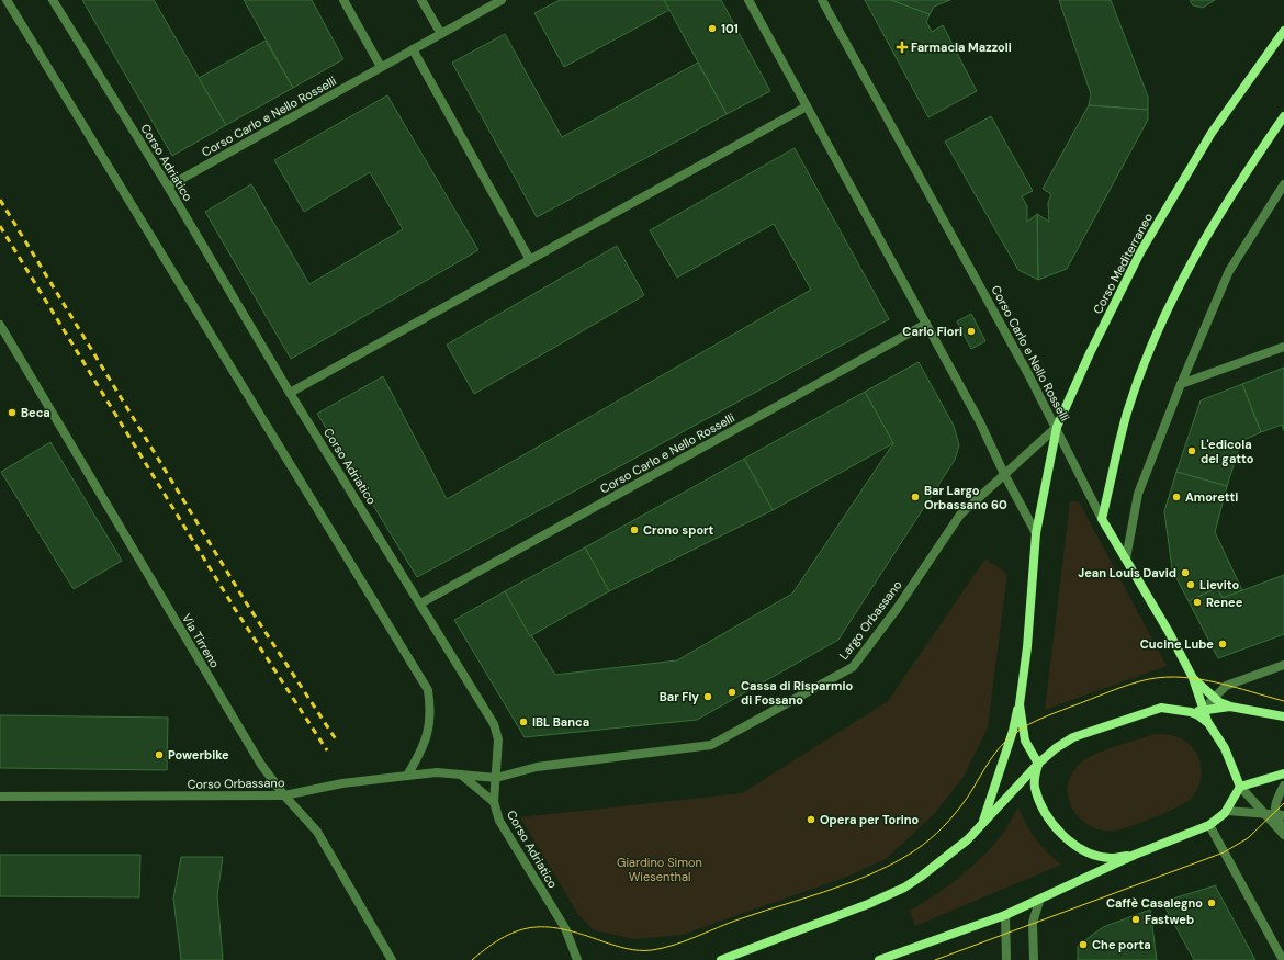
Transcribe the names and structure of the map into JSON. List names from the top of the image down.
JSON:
{
  "streets": {
    "main road": ["Corso Carlo e Nello Rosselli", "Corso Mediterraneo"],
    "street": [
      "Corso Adriatico",
      "Largo Orbassano",
      "Via Tirreno",
      "Corso Orbassano"
    ]
  },
  "crossings": [
    ["Corso Carlo e Nello Rosselli", "Corso Adriatico"],
    ["Corso Carlo e Nello Rosselli", "Corso Mediterraneo"],
    ["Corso Carlo e Nello Rosselli", "Largo Orbassano"],
    ["Corso Adriatico", "Largo Orbassano"],
    ["Corso Adriatico", "Corso Orbassano"],
    ["Corso Mediterraneo", "Largo Orbassano"],
    ["Largo Orbassano", "Corso Orbassano"],
    ["Via Tirreno", "Corso Orbassano"]
  ],
  "parks": ["Giardino Simon Wiesenthal"],
  "places": {
    "other": [
      "101",
      "Carlo Fiori",
      "Beca",
      "L'edicola del gatto",
      "Bar Largo Orbassano 60",
      "Amoretti",
      "Crono sport",
      "Jean Louis David",
      "Lievito",
      "Renee",
      "Cucine Lube",
      "Cassa di Risparmio di Fossano",
      "Bar Fly",
      "IBL Banca",
      "Powerbike",
      "Opera per Torino",
      "Caffè Casalegno",
      "Fastweb",
      "Che porta"
    ],
    "health": ["Farmacia Mazzoli"]
  }
}
